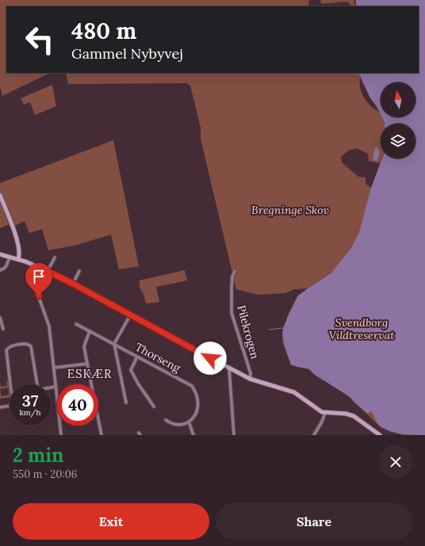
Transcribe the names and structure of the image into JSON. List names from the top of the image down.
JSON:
{
  "streets": {
    "street": ["Pilekrogen", "Thorseng"]
  },
  "districts": ["ESKÆR"],
  "parks": ["Bregninge Skov", "Svendborg Vildtreservat"],
  "north": "top",
  "page": {
    "turn": ["480 m", "Gammel Nybyvej"],
    "speed": "37 km/h",
    "limit": "40",
    "heading": ["2 min", "550 m · 20:06"],
    "buttons": ["Exit", "Share"]
  }
}
